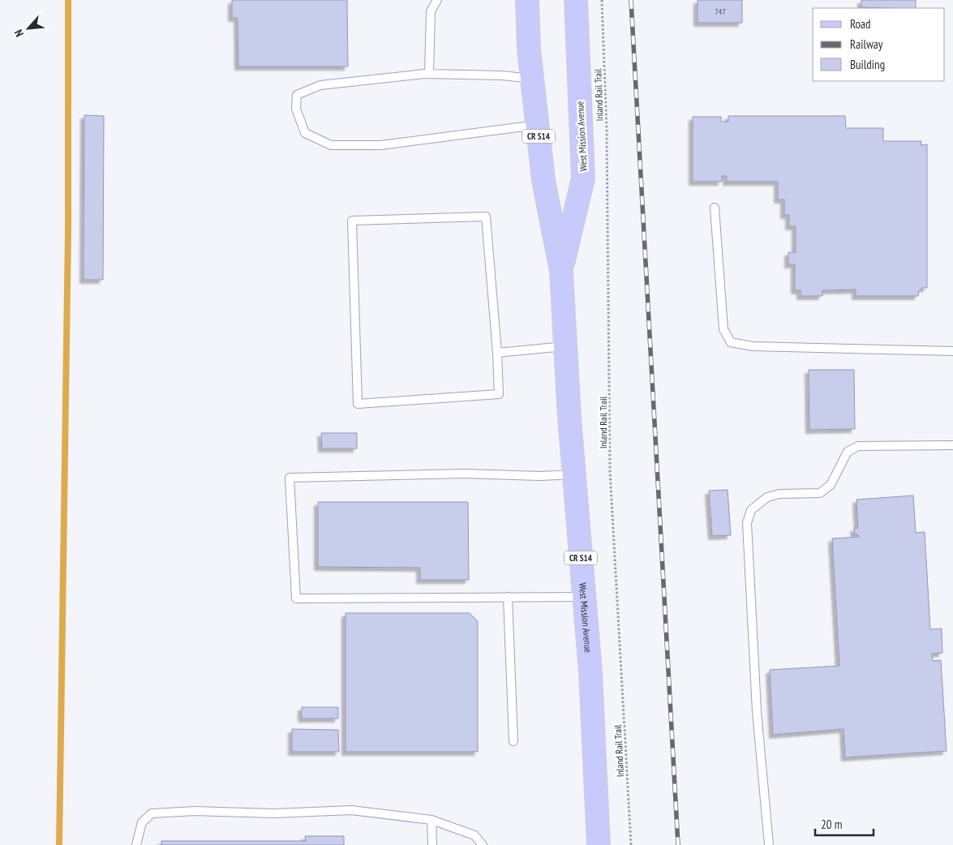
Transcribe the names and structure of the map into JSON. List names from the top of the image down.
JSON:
{
  "streets": {
    "main road": ["CR S14", "West Mission Avenue"],
    "path": ["Inland Rail Trail"]
  },
  "house_numbers": ["747"],
  "legend": ["Road", "Railway", "Building"],
  "scale_bar": "20 m",
  "north": "bottom left"
}
